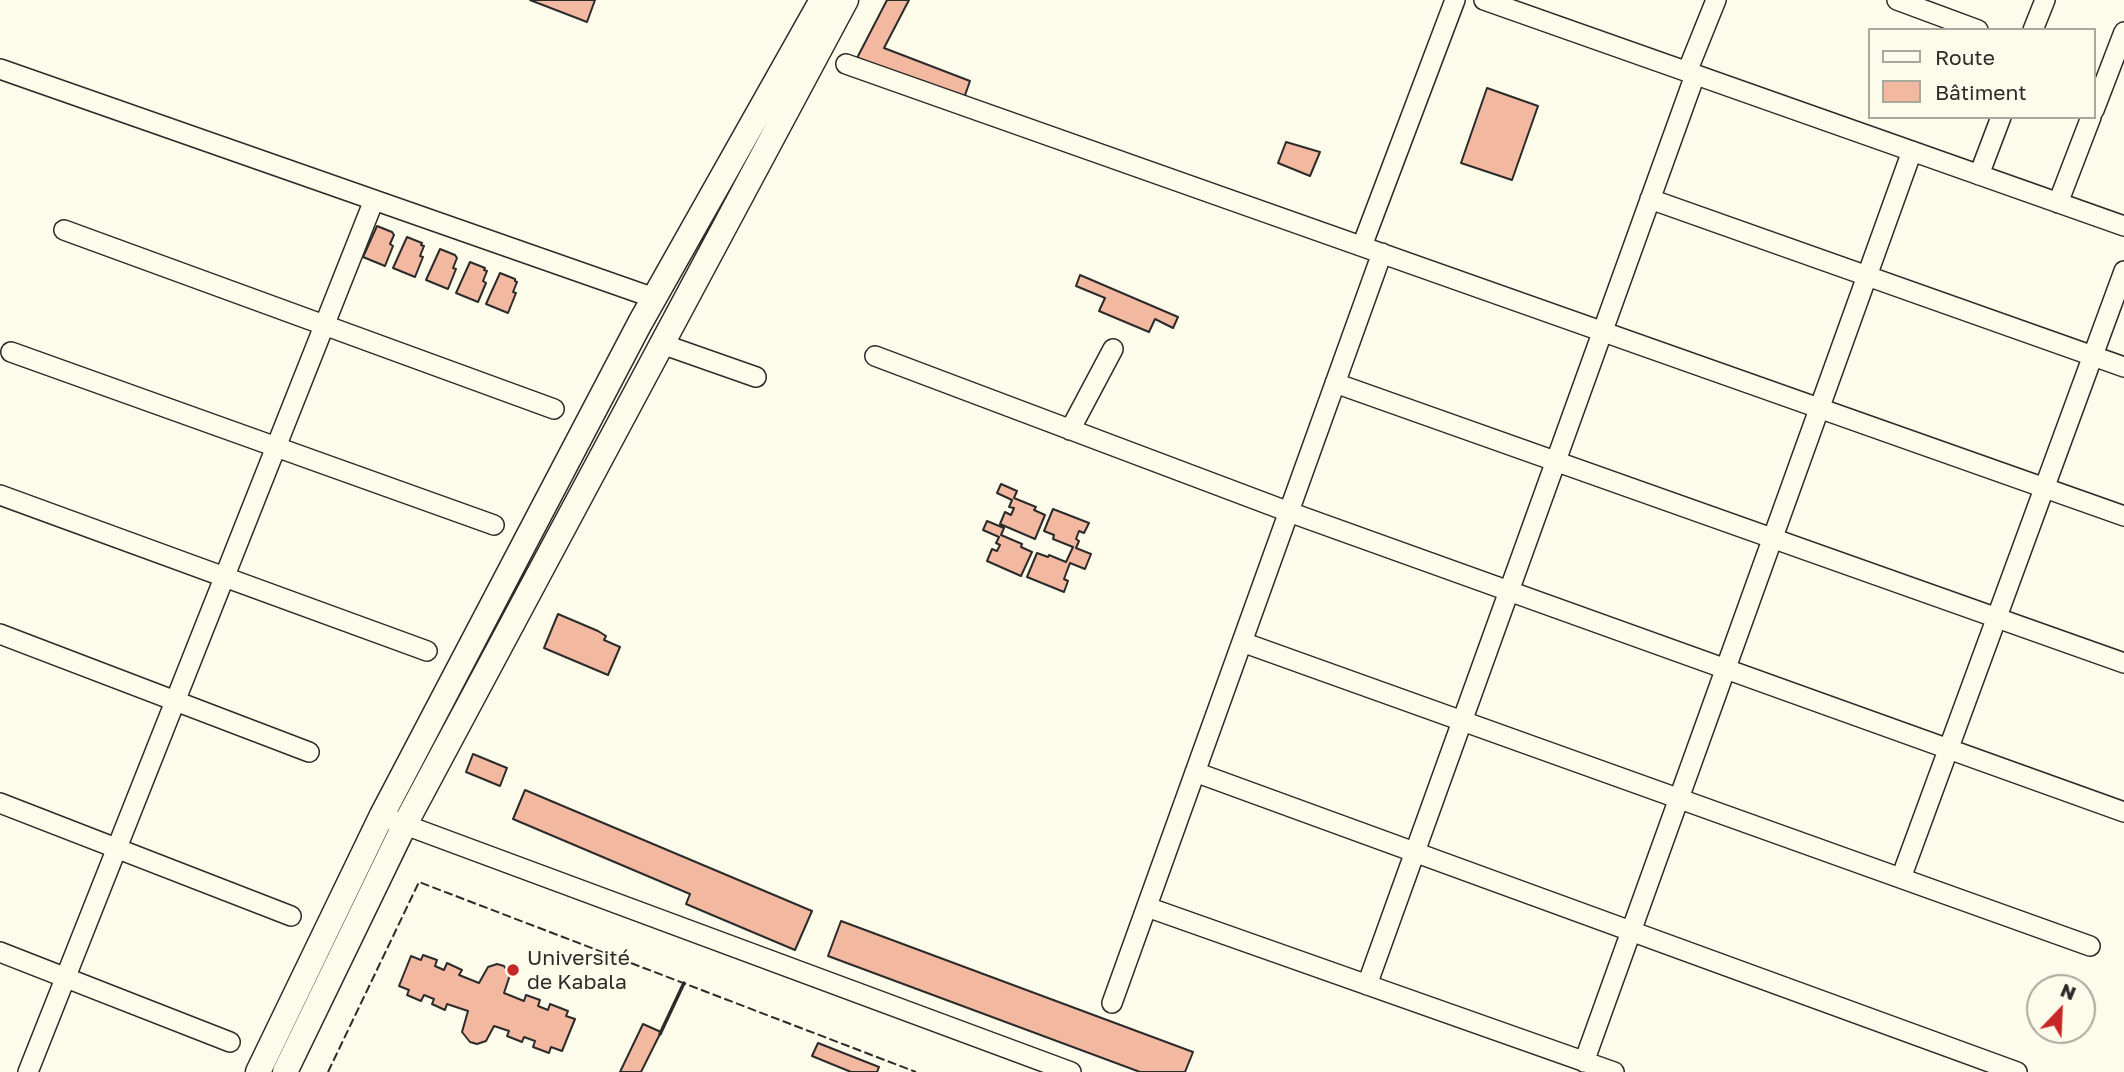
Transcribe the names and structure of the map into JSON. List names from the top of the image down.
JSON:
{
  "places": ["Université de Kabala"],
  "legend": ["Route", "Bâtiment"],
  "north": "top right"
}
